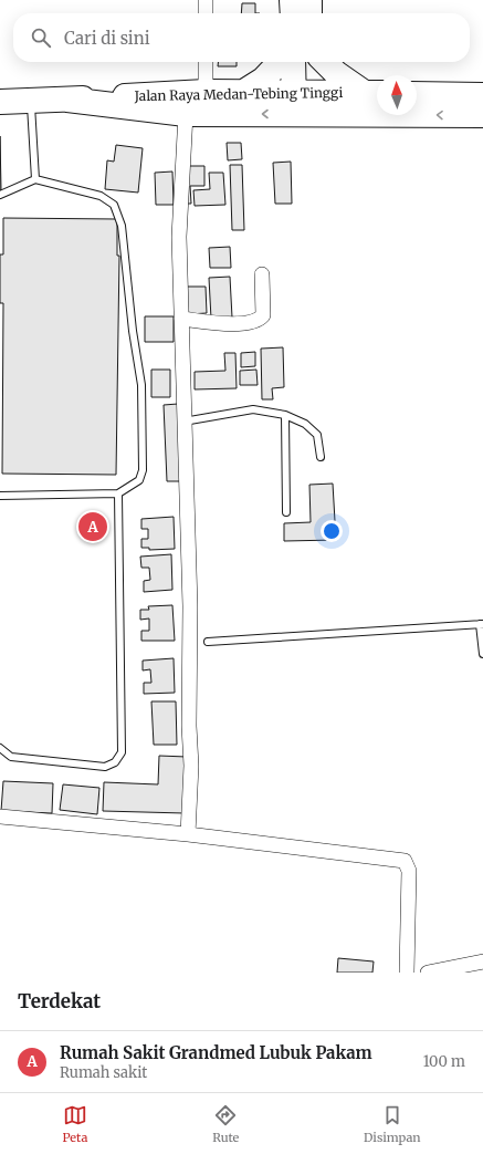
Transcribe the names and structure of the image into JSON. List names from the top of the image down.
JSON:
{
  "streets": {
    "highway": ["Jalan Raya Medan-Tebing Tinggi"]
  },
  "north": "top",
  "page": {
    "search": "Cari di sini",
    "pins": "A",
    "heading": "Terdekat",
    "list": [
      {
        "mark": "A",
        "name": "Rumah Sakit Grandmed Lubuk Pakam",
        "note": "Rumah sakit",
        "value": "100 m"
      }
    ],
    "nav": ["Peta", "Rute", "Disimpan"]
  }
}
